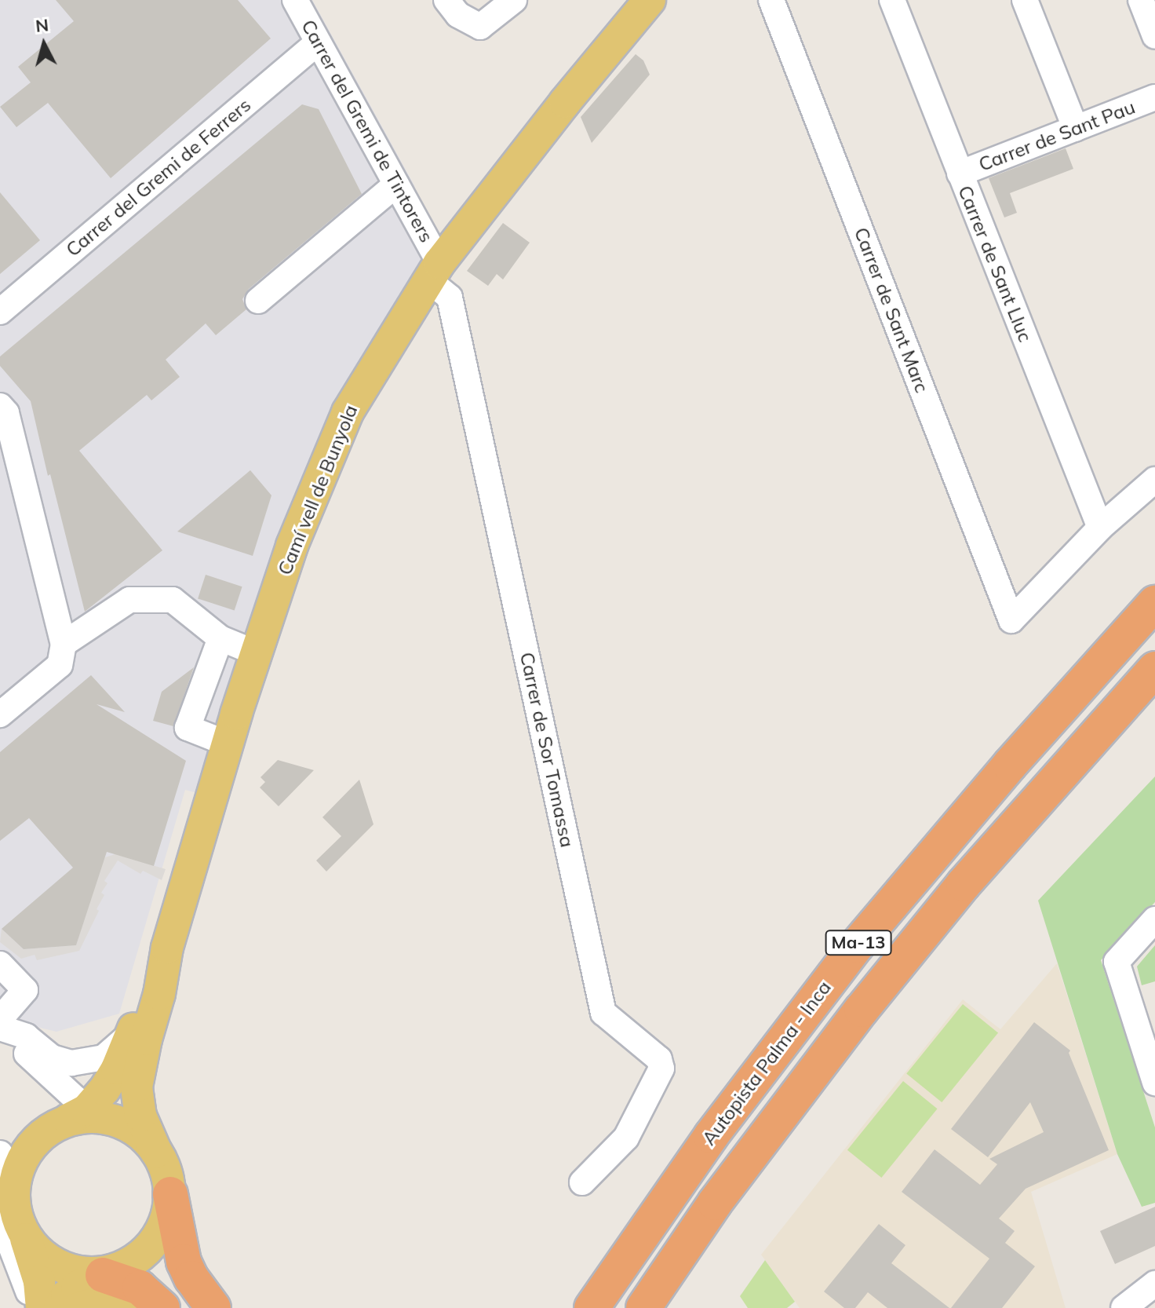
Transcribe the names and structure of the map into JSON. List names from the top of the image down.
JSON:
{
  "streets": {
    "highway": ["Ma-13", "Autopista Palma - Inca"],
    "main road": ["Camí vell de Bunyola"],
    "street": [
      "Carrer del Gremi de Tintorers",
      "Carrer de Sant Pau",
      "Carrer del Gremi de Ferrers",
      "Carrer de Sant Lluc",
      "Carrer de Sant Marc",
      "Carrer de Sor Tomassa"
    ]
  },
  "crossings": [
    ["Carrer del Gremi de Tintorers", "Carrer del Gremi de Ferrers"],
    ["Carrer del Gremi de Tintorers", "Camí vell de Bunyola"],
    ["Carrer del Gremi de Tintorers", "Carrer de Sor Tomassa"],
    ["Carrer de Sant Pau", "Carrer de Sant Lluc"],
    ["Carrer de Sant Lluc", "Carrer de Sant Marc"],
    ["Camí vell de Bunyola", "Carrer de Sor Tomassa"]
  ],
  "north": "top"
}
